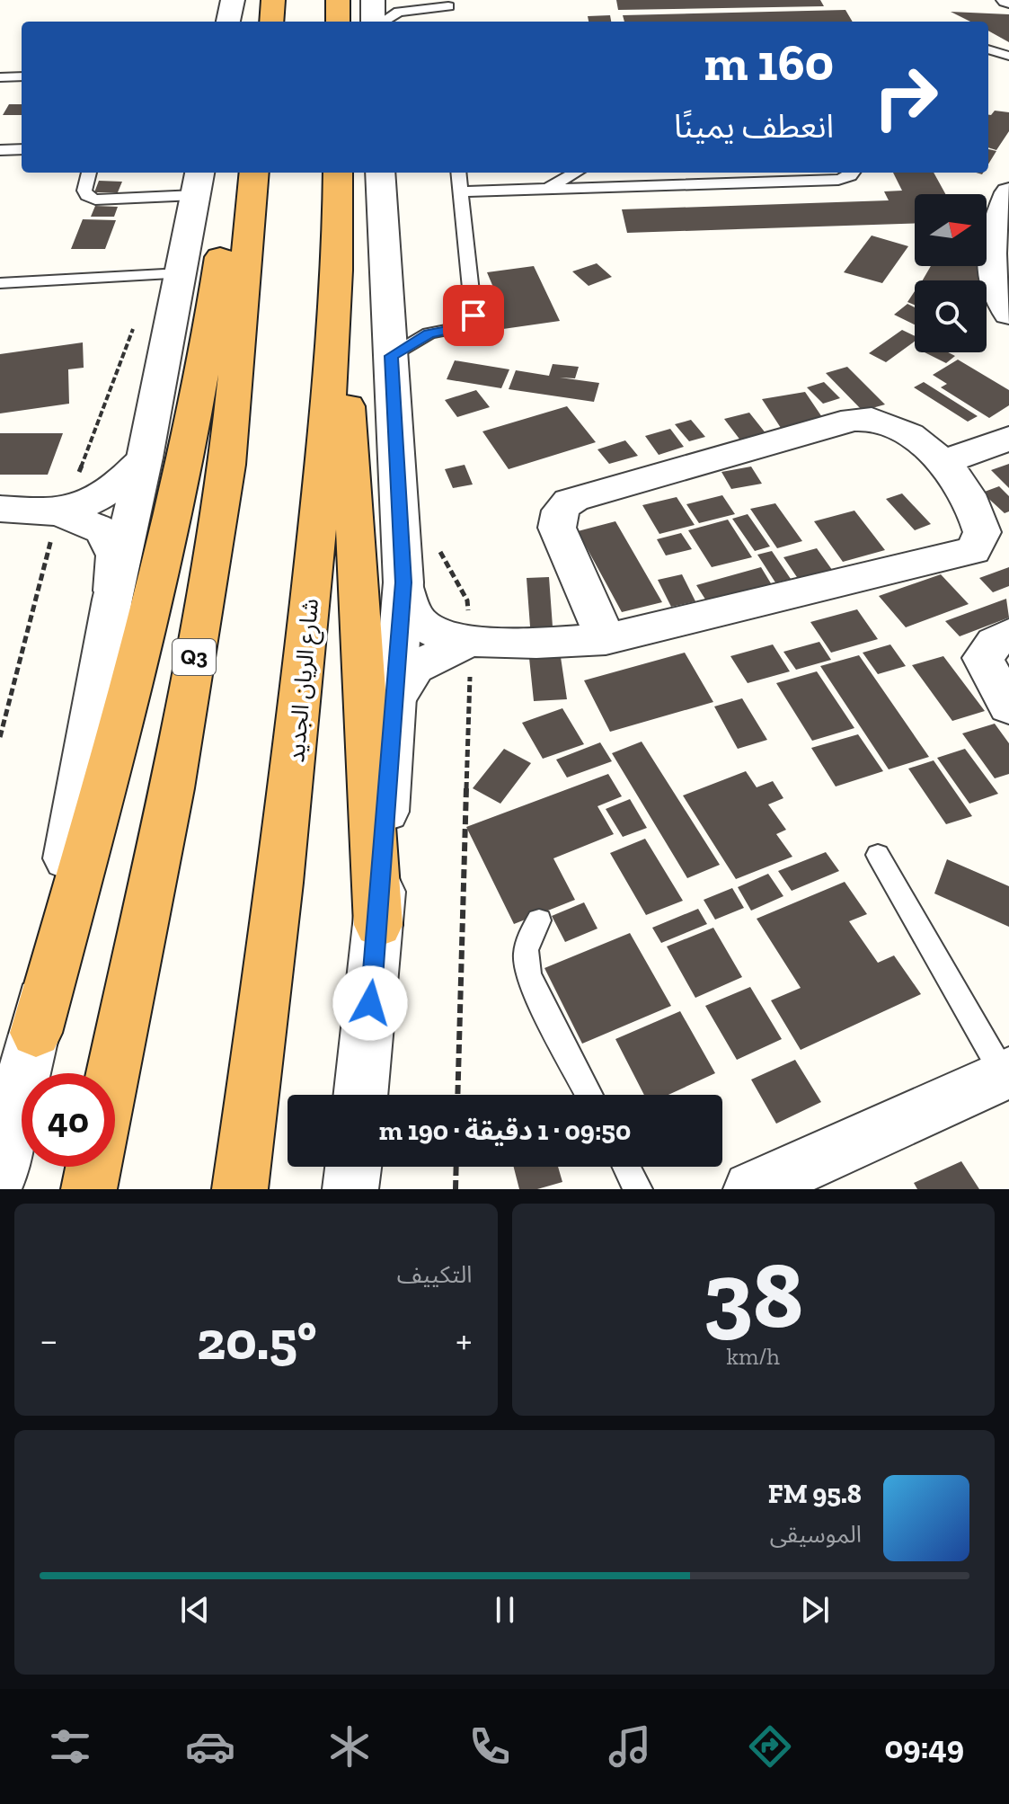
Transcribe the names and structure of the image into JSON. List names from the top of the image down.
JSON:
{
  "streets": {
    "highway": ["Q3", "شارع الريان الجديد"]
  },
  "north": "right",
  "page": {
    "turn": ["160 m", "انعطف يمينًا"],
    "limit": "40",
    "trip": "09:50 · 1 دقيقة · 190 m",
    "tile": [
      ["38", "km/h"],
      "التكييف"
    ],
    "heat": ["−", "20.5°", "+"],
    "song": ["95.8 FM", "الموسيقى"],
    "tabs": "09:49"
  }
}
